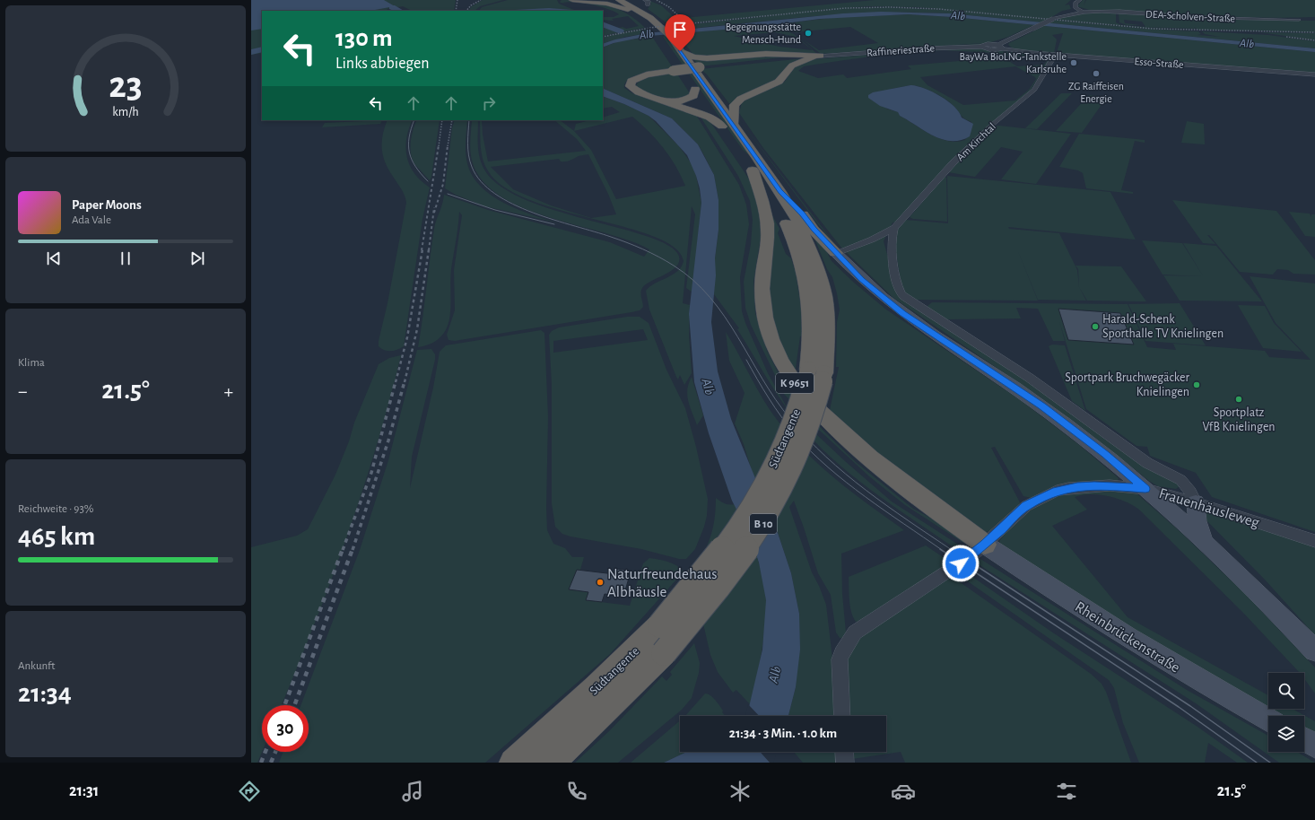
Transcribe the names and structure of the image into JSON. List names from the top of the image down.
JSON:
{
  "streets": {
    "highway": ["K 9651", "Südtangente", "B 10"],
    "main road": ["Rheinbrückenstraße"],
    "street": [
      "DEA-Scholven-Straße",
      "Raffineriestraße",
      "Esso-Straße",
      "Am Kirchtal",
      "Frauenhäusleweg"
    ]
  },
  "crossings": [
    ["DEA-Scholven-Straße", "Raffineriestraße"],
    ["DEA-Scholven-Straße", "Esso-Straße"],
    ["Raffineriestraße", "Esso-Straße"],
    ["Esso-Straße", "Am Kirchtal"],
    ["K 9651", "Südtangente"],
    ["K 9651", "Frauenhäusleweg"],
    ["K 9651", "Rheinbrückenstraße"],
    ["Frauenhäusleweg", "Rheinbrückenstraße"]
  ],
  "water": ["Alb"],
  "places": [
    "Begegnungsstätte Mensch-Hund",
    "BayWa BioLNG-Tankstelle Karlsruhe",
    "ZG Raiffeisen Energie",
    "Harald-Schenk Sporthalle TV Knielingen",
    "Sportpark Bruchwegäcker Knielingen",
    "Sportplatz VfB Knielingen",
    "Naturfreundehaus Albhäusle"
  ],
  "page": {
    "turn": ["130 m", "Links abbiegen"],
    "song": ["Paper Moons", "Ada Vale"],
    "tile": [
      "Klima",
      ["Reichweite · 93%", "465 km"],
      ["Ankunft", "21:34"]
    ],
    "heat": ["−", "21.5°", "+"],
    "limit": "30",
    "trip": "21:34 · 3 Min. · 1.0 km",
    "tabs": ["21:31", "21.5°"],
    "gauge": ["23", "km/h"]
  }
}
